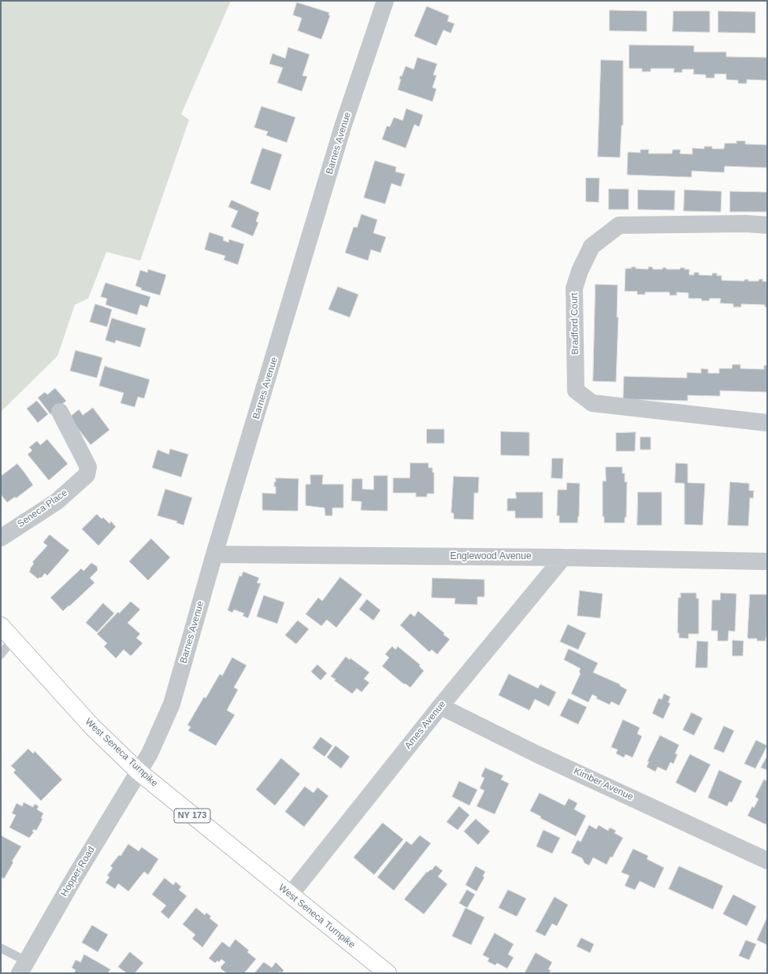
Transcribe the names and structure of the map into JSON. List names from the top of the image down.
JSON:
{
  "streets": {
    "main road": ["West Seneca Turnpike", "NY 173"],
    "street": [
      "Barnes Avenue",
      "Bradford Court",
      "Seneca Place",
      "Englewood Avenue",
      "Ames Avenue",
      "Kimber Avenue",
      "Hopper Road"
    ]
  },
  "crossings": [
    ["Barnes Avenue", "Englewood Avenue"],
    ["Barnes Avenue", "West Seneca Turnpike"],
    ["Barnes Avenue", "Hopper Road"],
    ["Englewood Avenue", "Ames Avenue"],
    ["Ames Avenue", "West Seneca Turnpike"],
    ["Ames Avenue", "Kimber Avenue"],
    ["West Seneca Turnpike", "Hopper Road"]
  ]
}
